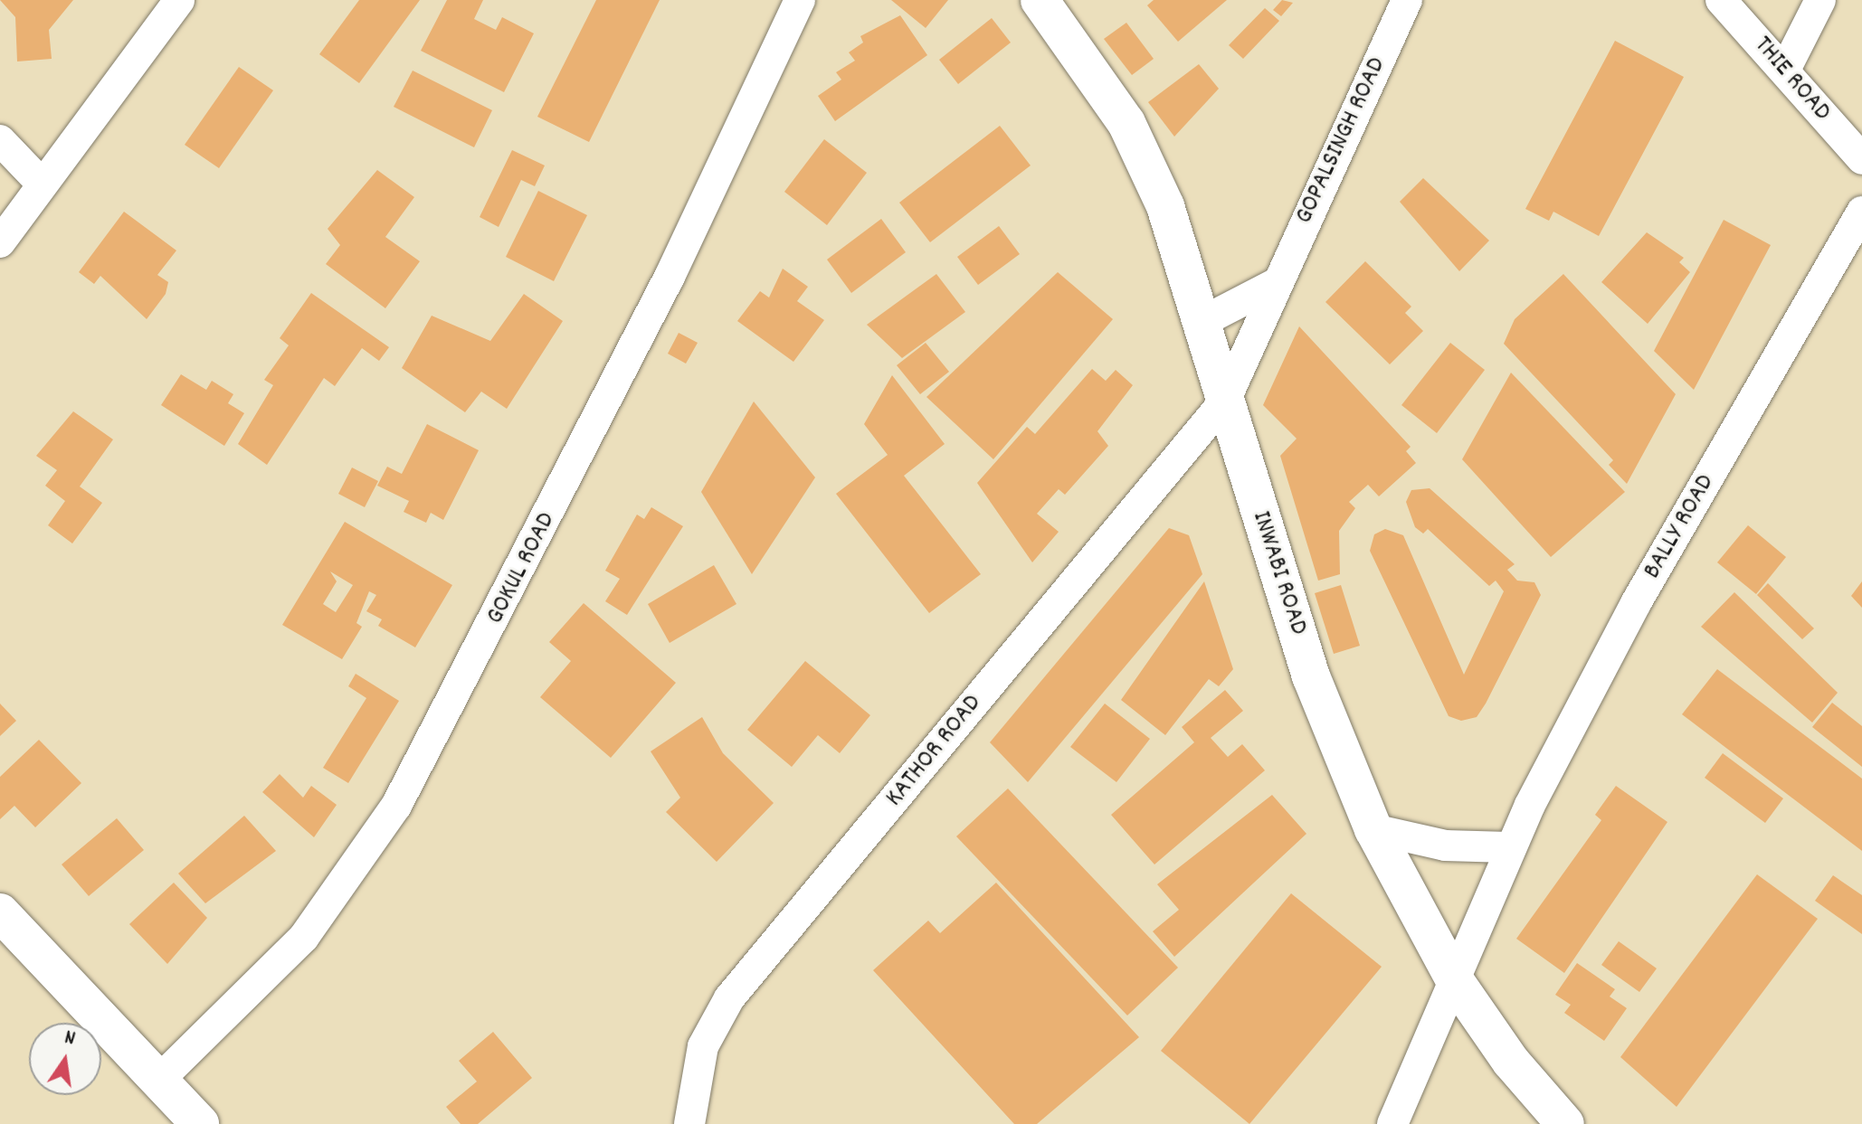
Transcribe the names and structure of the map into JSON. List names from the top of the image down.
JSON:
{
  "streets": {
    "street": [
      "THIE ROAD",
      "GOPALSINGH ROAD",
      "BALLY ROAD",
      "GOKUL ROAD",
      "INWABI ROAD",
      "KATHOR ROAD"
    ]
  },
  "crossings": [
    ["GOPALSINGH ROAD", "INWABI ROAD"],
    ["GOPALSINGH ROAD", "KATHOR ROAD"],
    ["BALLY ROAD", "INWABI ROAD"],
    ["INWABI ROAD", "KATHOR ROAD"]
  ],
  "north": "top"
}
